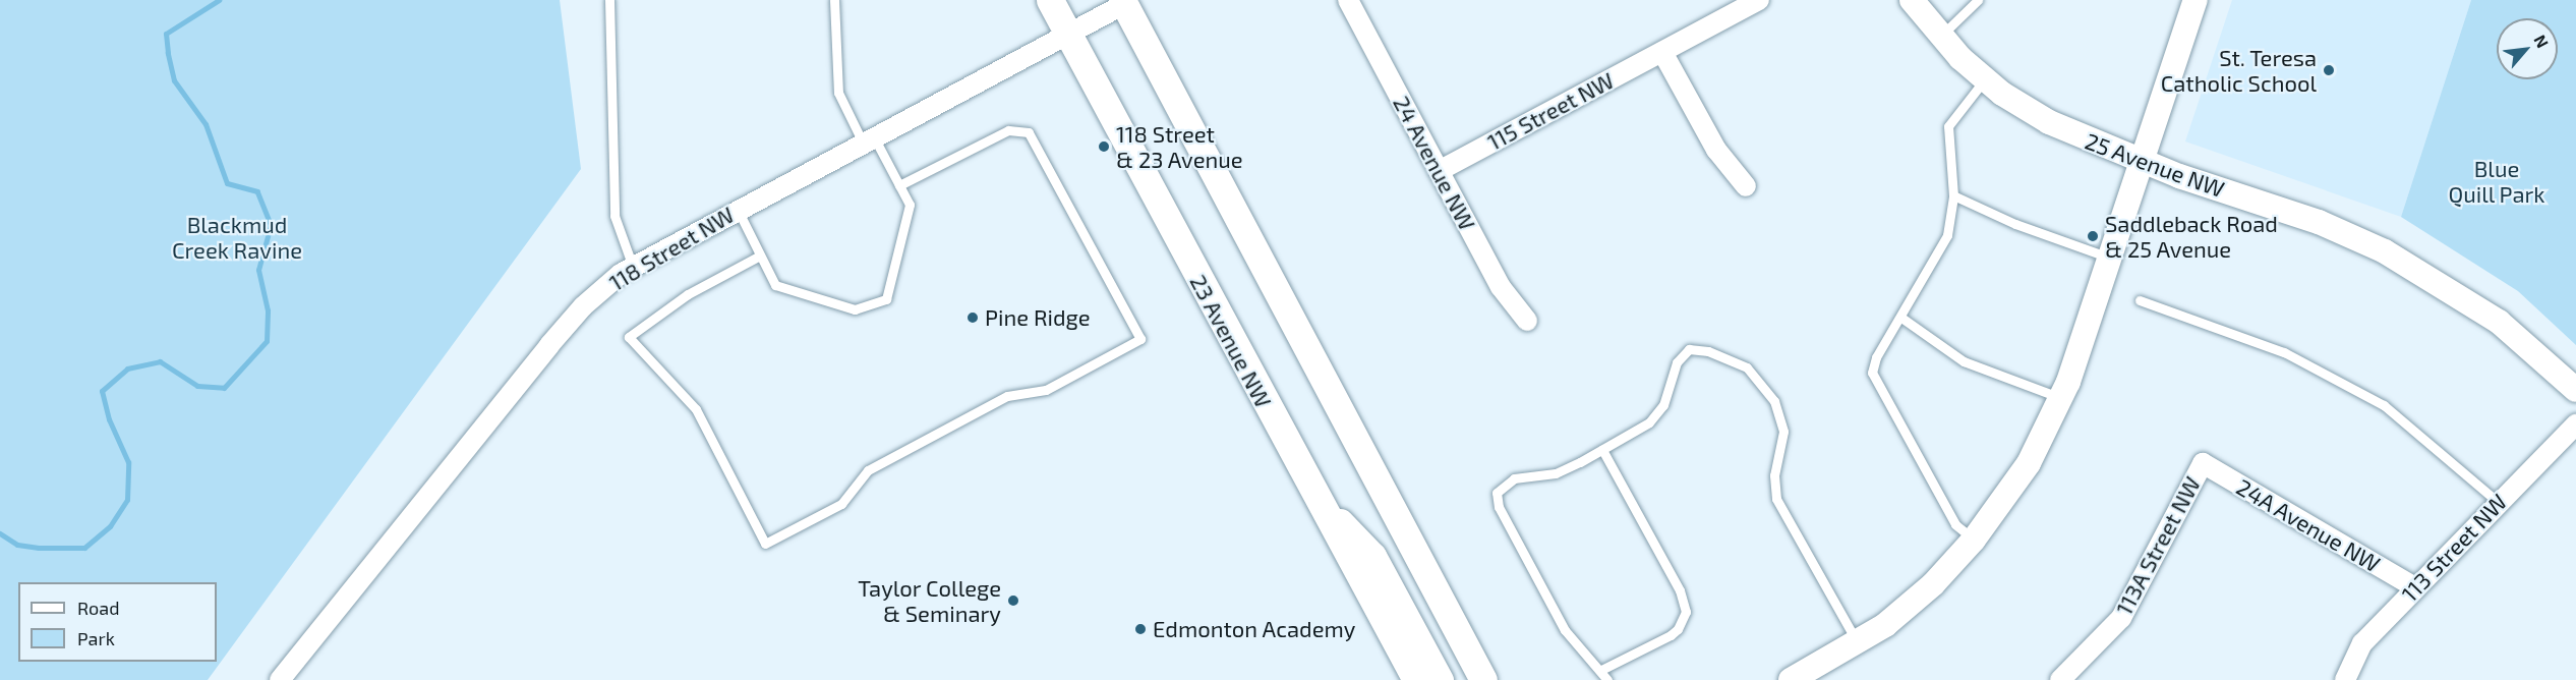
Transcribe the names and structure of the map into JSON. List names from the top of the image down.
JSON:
{
  "streets": {
    "main road": ["23 Avenue NW"],
    "street": [
      "115 Street NW",
      "24 Avenue NW",
      "25 Avenue NW",
      "118 Street NW",
      "24A Avenue NW",
      "113A Street NW",
      "113 Street NW"
    ]
  },
  "crossings": [
    ["115 Street NW", "24 Avenue NW"],
    ["118 Street NW", "23 Avenue NW"],
    ["24A Avenue NW", "113A Street NW"],
    ["24A Avenue NW", "113 Street NW"]
  ],
  "parks": ["Blue Quill Park", "Blackmud Creek Ravine"],
  "places": [
    "St. Teresa Catholic School",
    "118 Street & 23 Avenue",
    "Saddleback Road & 25 Avenue",
    "Pine Ridge",
    "Taylor College & Seminary",
    "Edmonton Academy"
  ],
  "legend": ["Road", "Park"],
  "north": "top right"
}
